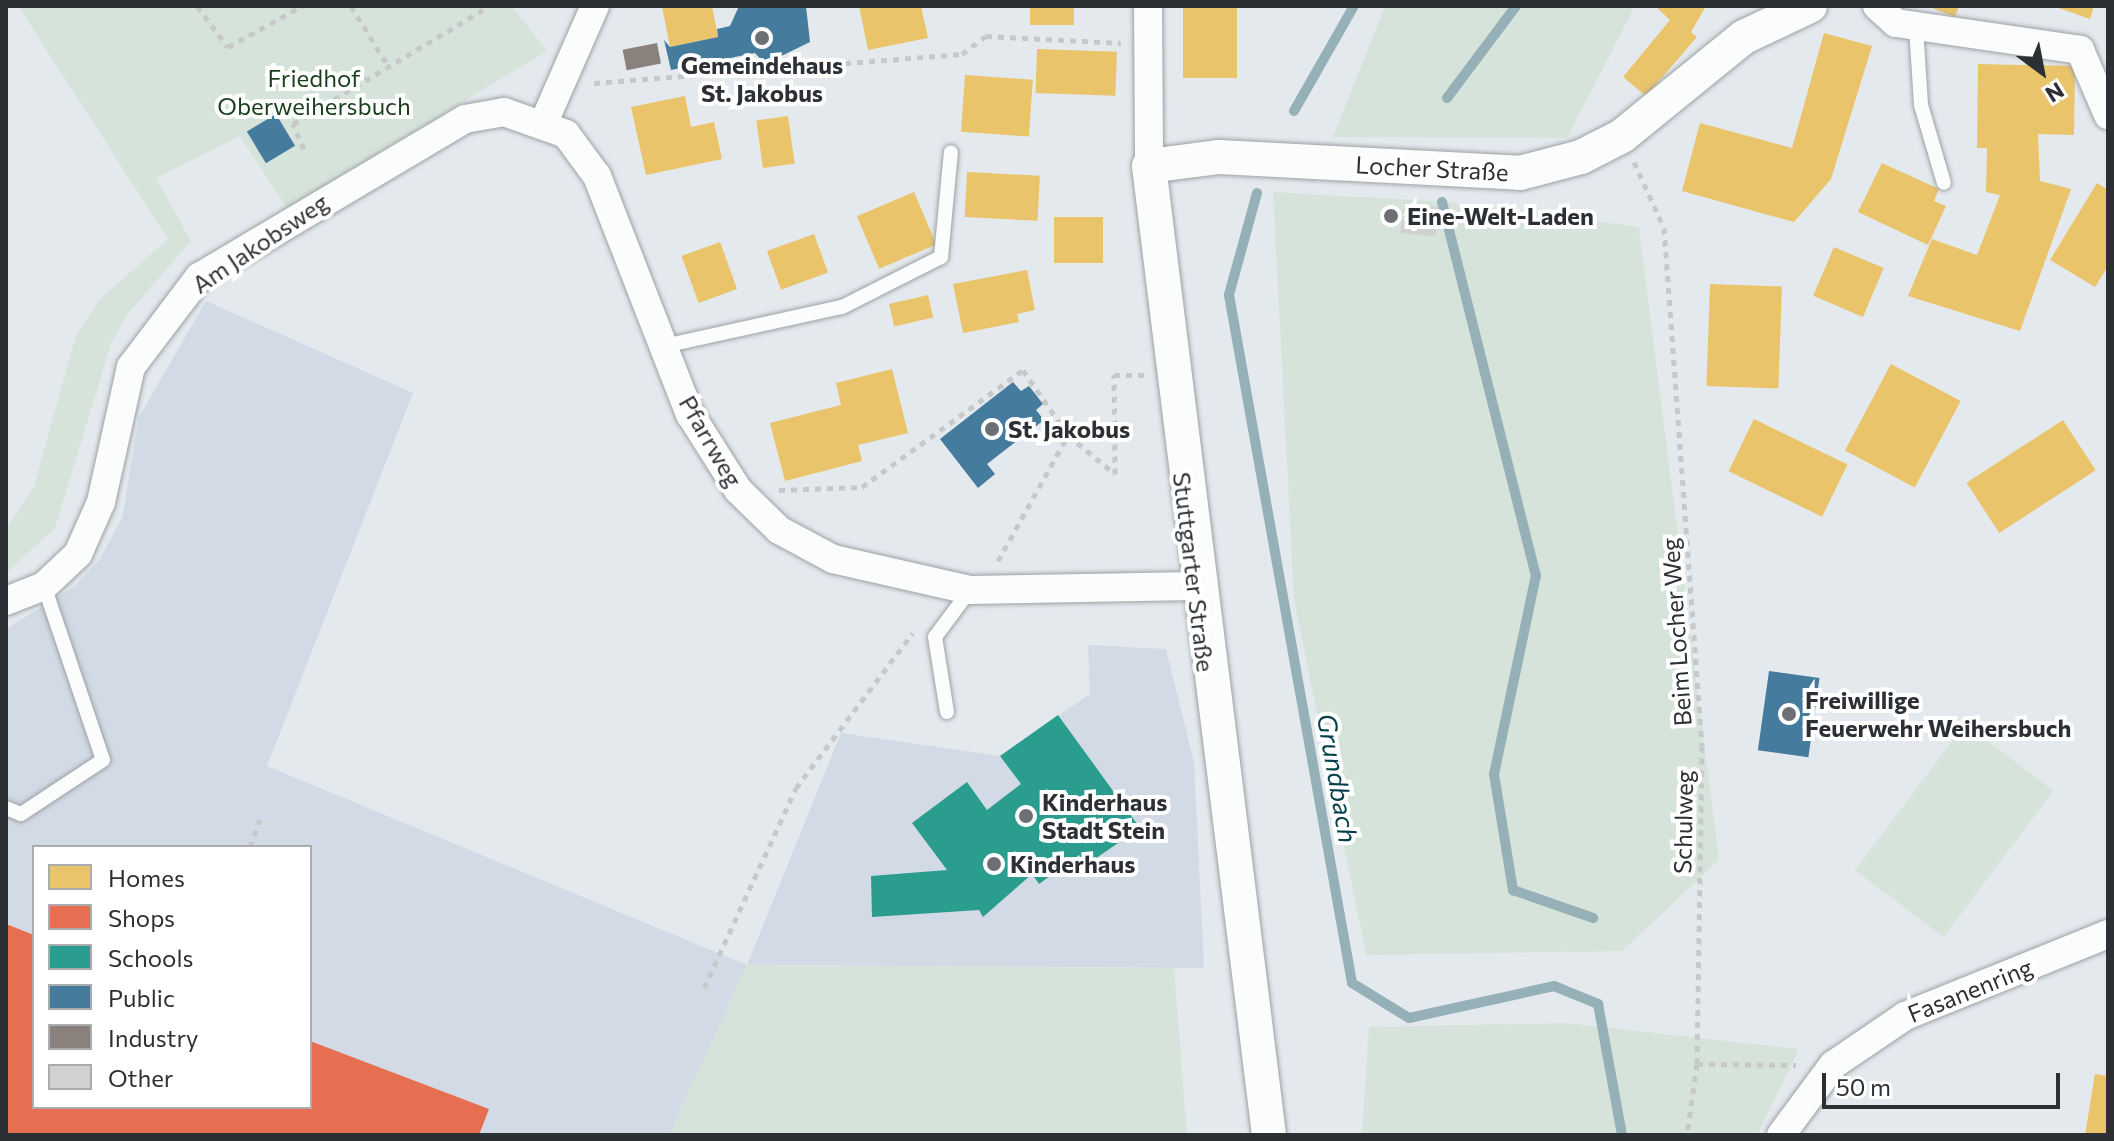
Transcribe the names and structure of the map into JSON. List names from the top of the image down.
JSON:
{
  "streets": {
    "street": [
      "Locher Straße",
      "Am Jakobsweg",
      "Pfarrweg",
      "Stuttgarter Straße",
      "Fasanenring"
    ],
    "path": ["Schulweg"]
  },
  "crossings": [
    ["Locher Straße", "Stuttgarter Straße"],
    ["Am Jakobsweg", "Pfarrweg"],
    ["Pfarrweg", "Stuttgarter Straße"]
  ],
  "water": ["Grundbach"],
  "parks": ["Friedhof Oberweihersbuch"],
  "places": [
    "Gemeindehaus St. Jakobus",
    "Eine-Welt-Laden",
    "St. Jakobus",
    "Freiwillige Feuerwehr Weihersbuch",
    "Kinderhaus Stadt Stein",
    "Kinderhaus"
  ],
  "legend": [
    "Homes",
    "Shops",
    "Schools",
    "Public",
    "Industry",
    "Other"
  ],
  "scale_bar": "50 m",
  "north": "bottom right"
}
